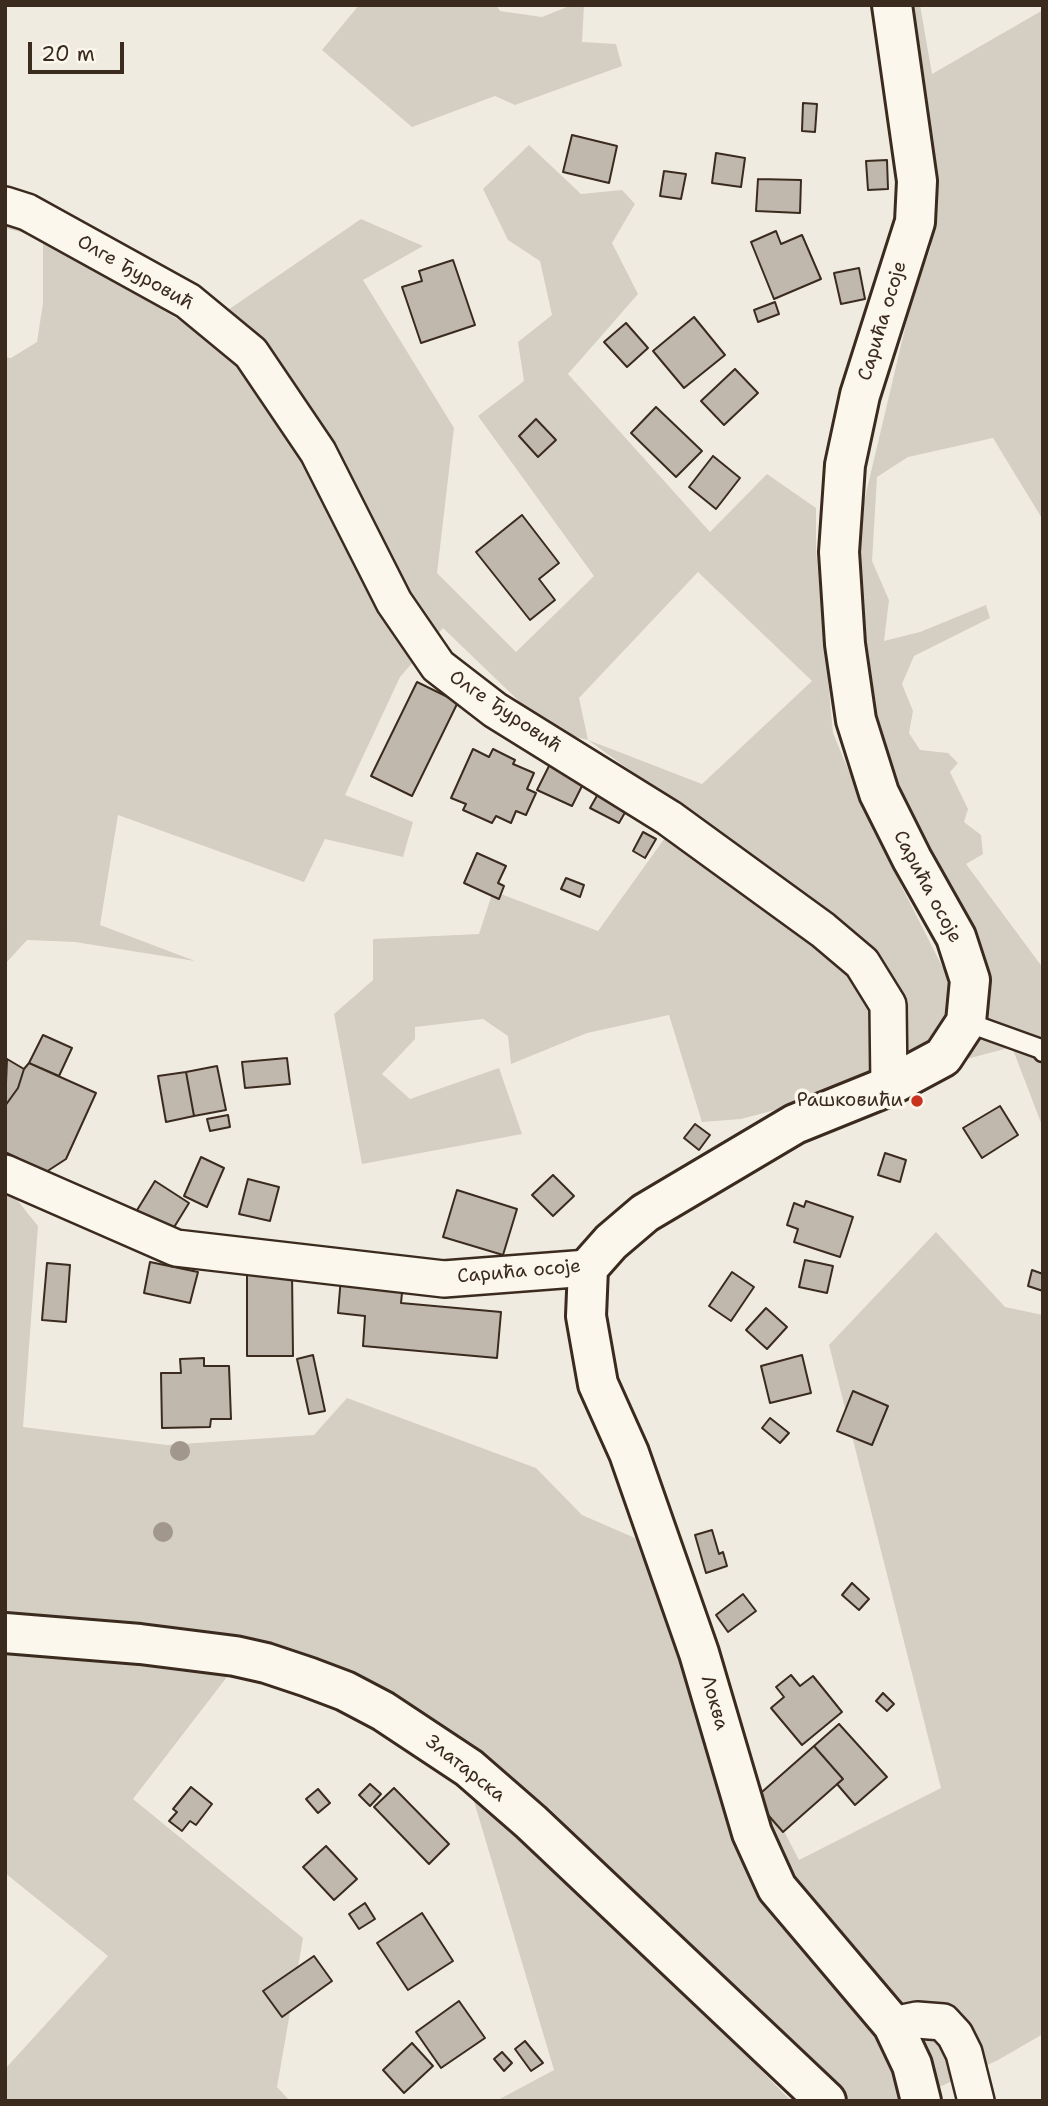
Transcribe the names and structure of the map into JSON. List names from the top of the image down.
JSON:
{
  "streets": {
    "street": [
      "Олге Ђуровић",
      "Сарића осоје",
      "Локва",
      "Златарска"
    ]
  },
  "crossings": [
    ["Олге Ђуровић", "Сарића осоје"],
    ["Сарића осоје", "Локва"]
  ],
  "places": ["Рашковићи"],
  "scale_bar": "20 m"
}
